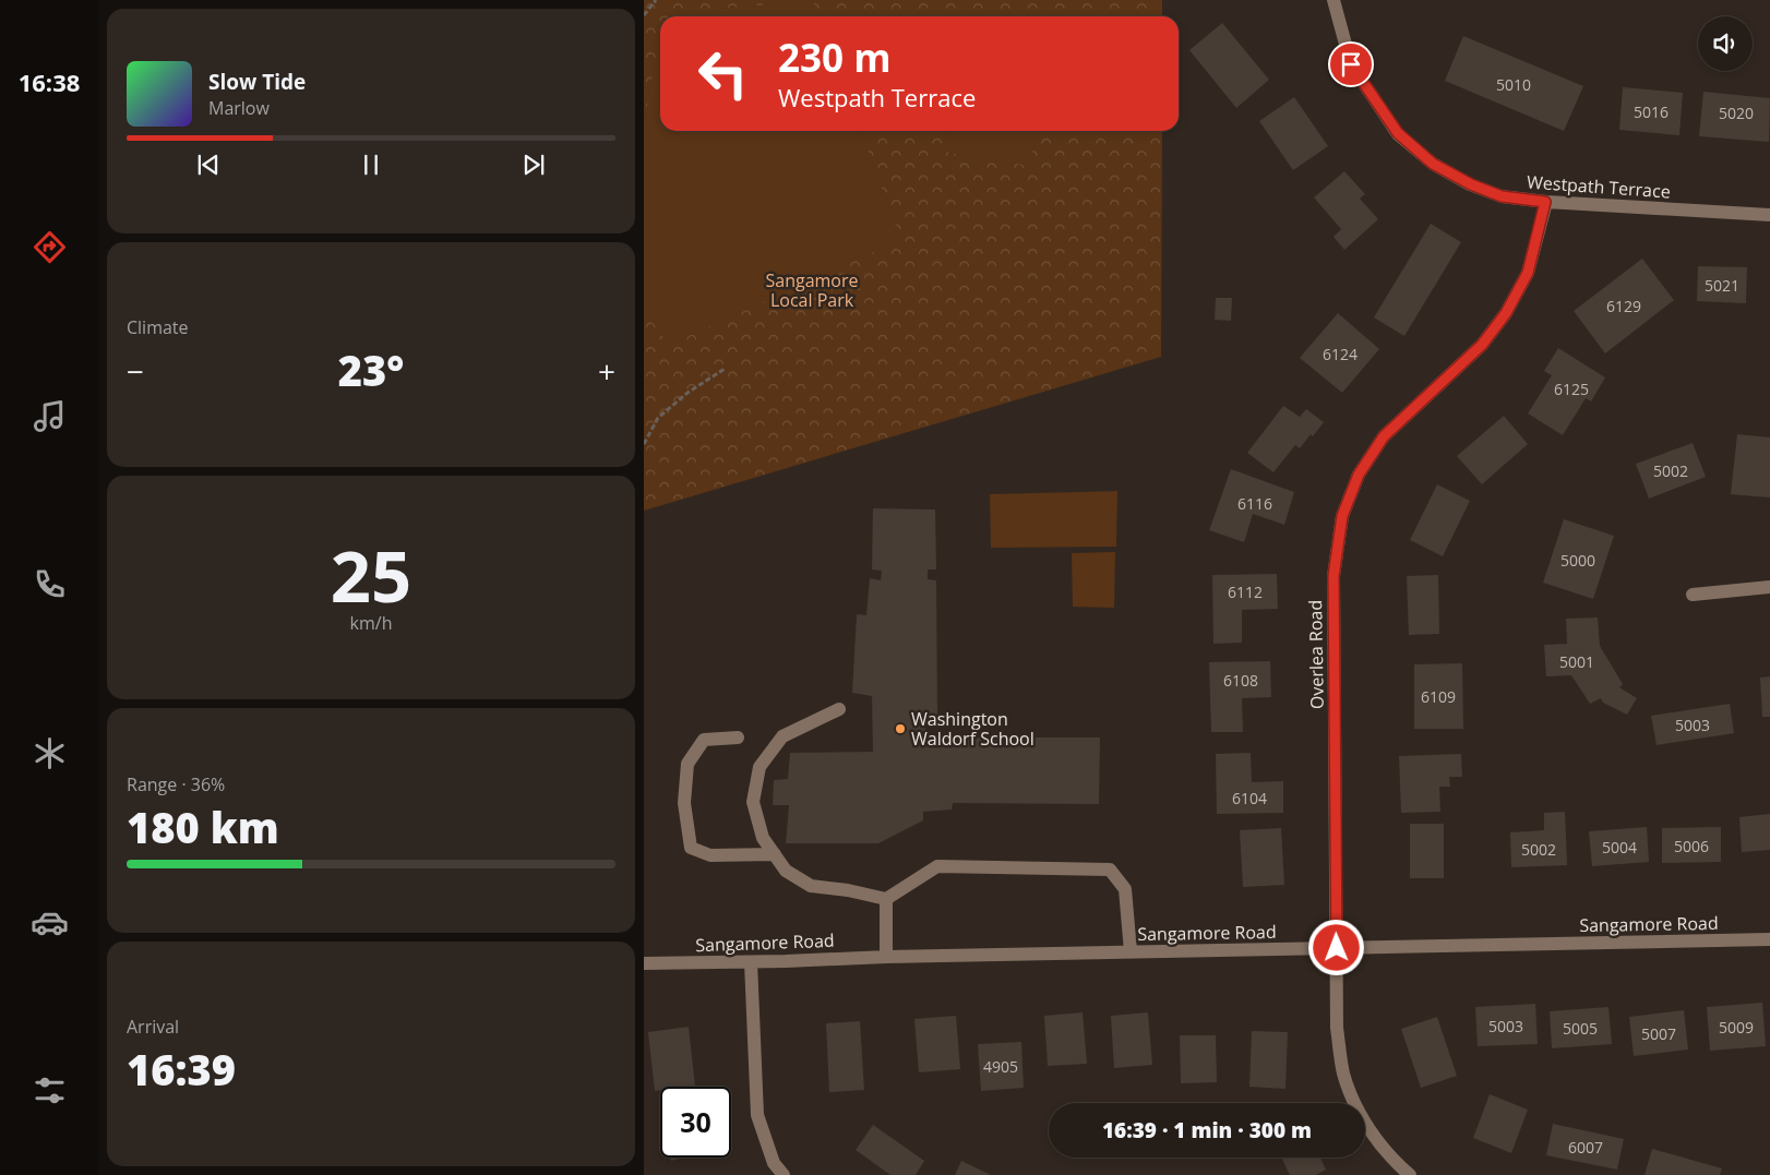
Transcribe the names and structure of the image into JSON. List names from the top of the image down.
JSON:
{
  "streets": {
    "street": ["Westpath Terrace", "Overlea Road", "Sangamore Road"]
  },
  "crossings": [
    ["Westpath Terrace", "Overlea Road"],
    ["Overlea Road", "Sangamore Road"]
  ],
  "parks": ["Sangamore Local Park"],
  "places": ["Washington Waldorf School"],
  "house_numbers": [
    "5010",
    "5016",
    "5020",
    "5021",
    "6129",
    "6124",
    "6125",
    "5002",
    "6116",
    "5000",
    "6112",
    "5001",
    "6108",
    "6109",
    "5003",
    "6104",
    "5006",
    "5004",
    "5002",
    "5003",
    "5009",
    "5005",
    "5007",
    "4905",
    "6007"
  ],
  "page": {
    "tabs": "16:38",
    "turn": ["230 m", "Westpath Terrace"],
    "song": ["Slow Tide", "Marlow"],
    "tile": [
      "Climate",
      ["25", "km/h"],
      ["Range · 36%", "180 km"],
      ["Arrival", "16:39"]
    ],
    "heat": ["−", "23°", "+"],
    "limit": "30",
    "trip": "16:39 · 1 min · 300 m"
  }
}
